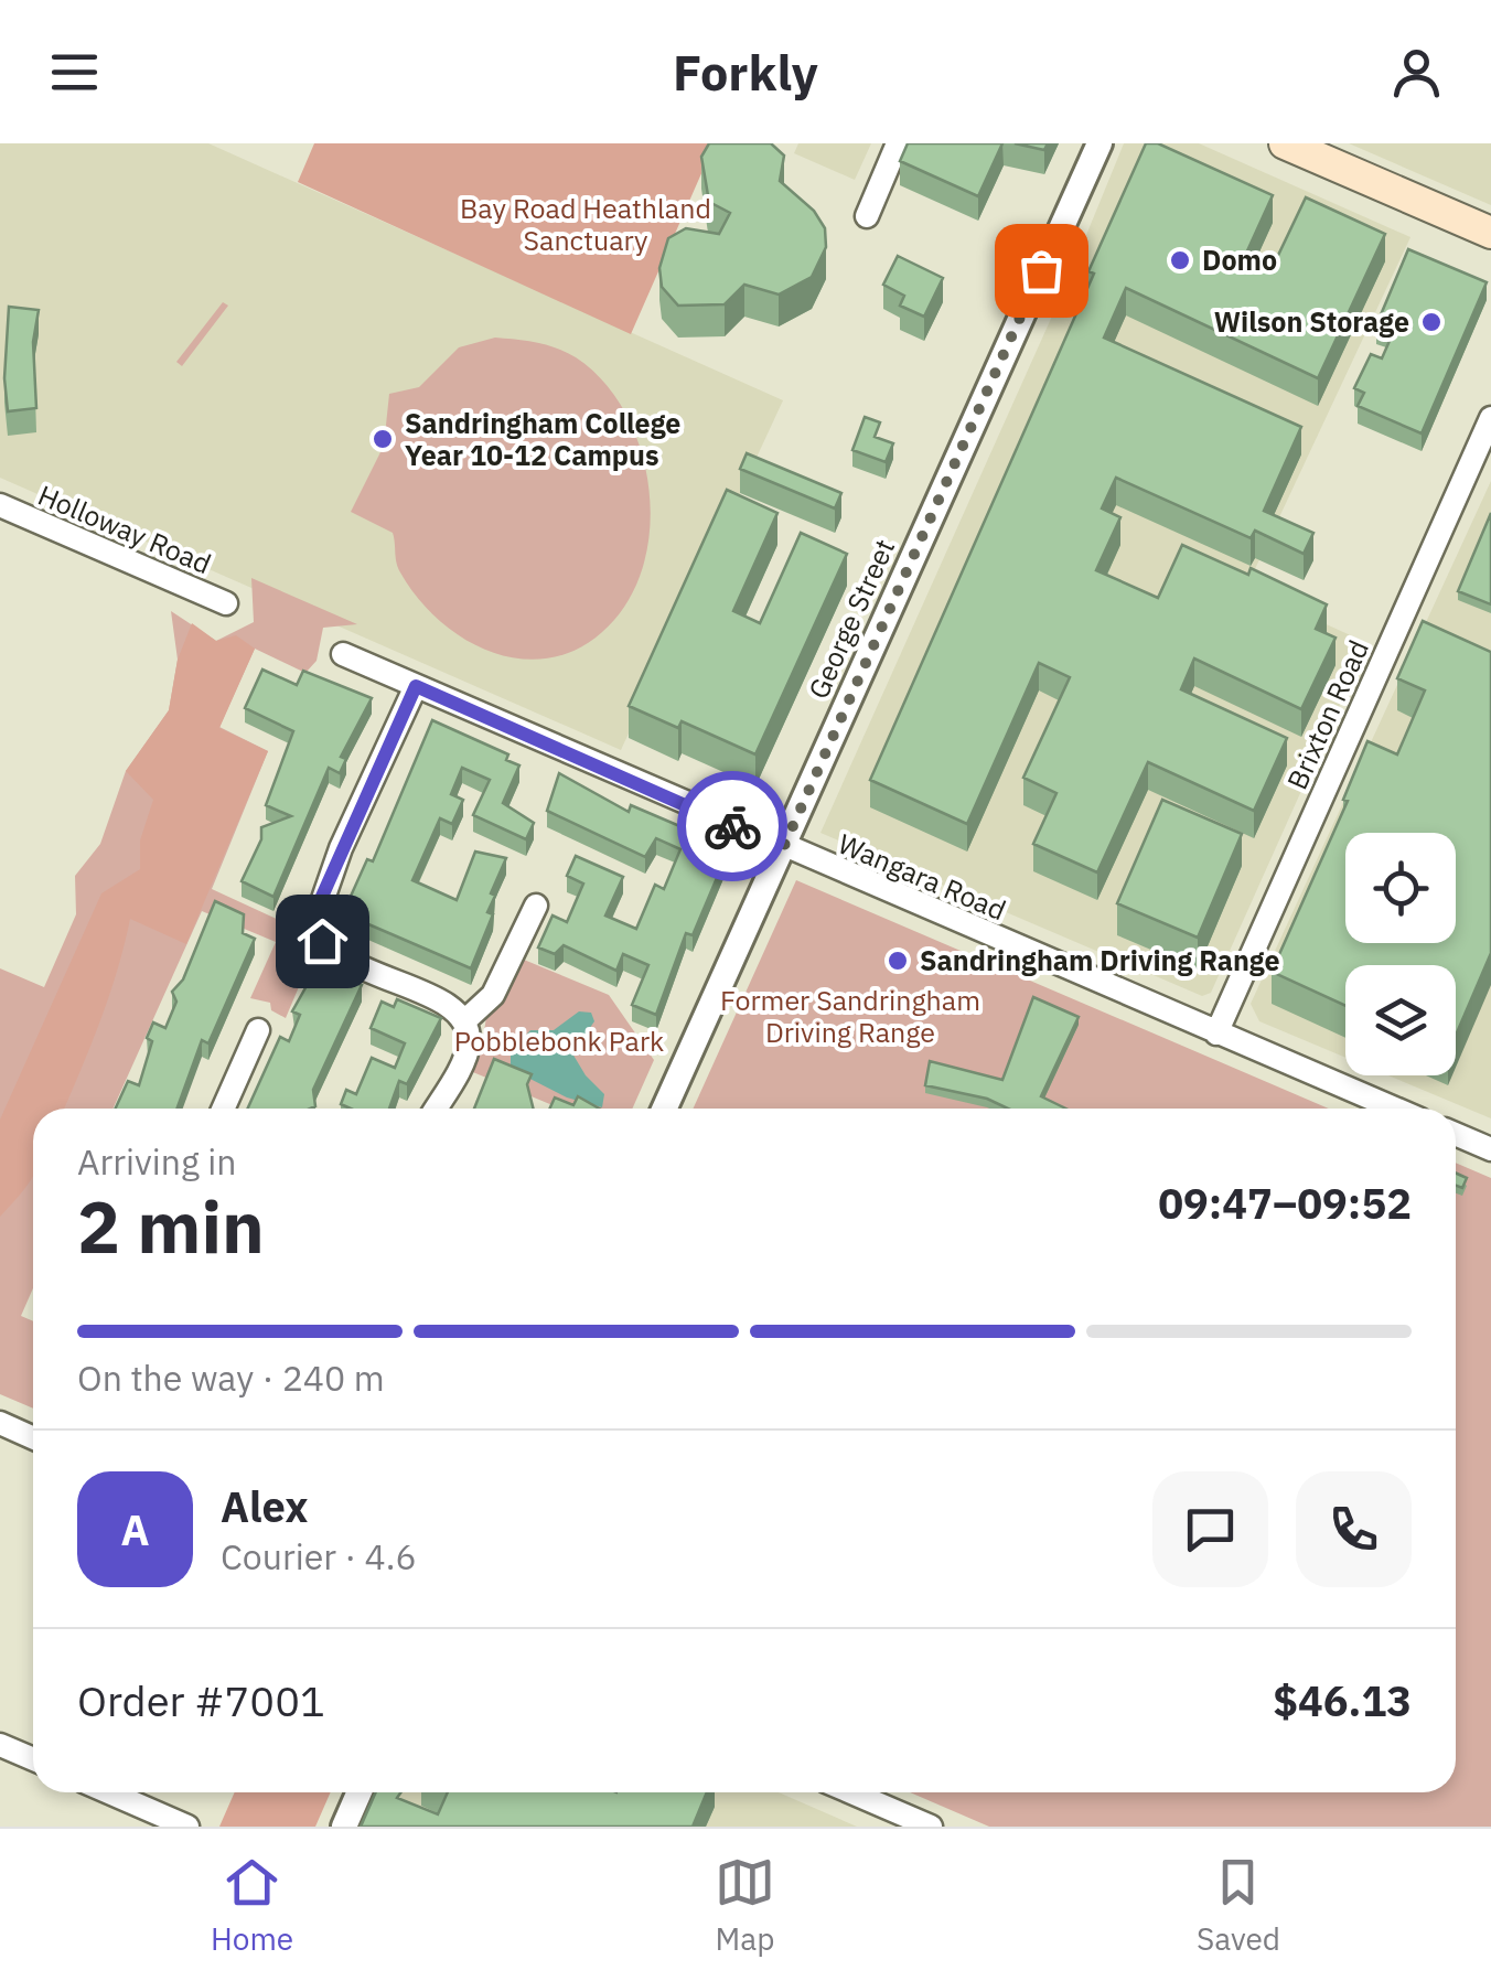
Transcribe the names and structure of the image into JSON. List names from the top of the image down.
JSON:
{
  "streets": {
    "street": [
      "Holloway Road",
      "George Street",
      "Brixton Road",
      "Wangara Road"
    ]
  },
  "crossings": [
    ["George Street", "Wangara Road"],
    ["Brixton Road", "Wangara Road"]
  ],
  "parks": ["Bay Road Heathland Sanctuary", "Former Sandringham Driving Range", "Pobblebonk Park"],
  "places": [
    "Domo",
    "Wilson Storage",
    "Sandringham College Year 10-12 Campus",
    "Sandringham Driving Range"
  ],
  "page": {
    "header": "Forkly",
    "heading": ["2 min", "Arriving in", "09:47–09:52"],
    "panel": [
      "Alex",
      "Courier · 4.6",
      "Order #7001",
      "$46.13"
    ],
    "bar": "On the way · 240 m",
    "round": "A",
    "tabs": ["Home", "Map", "Saved"]
  }
}
